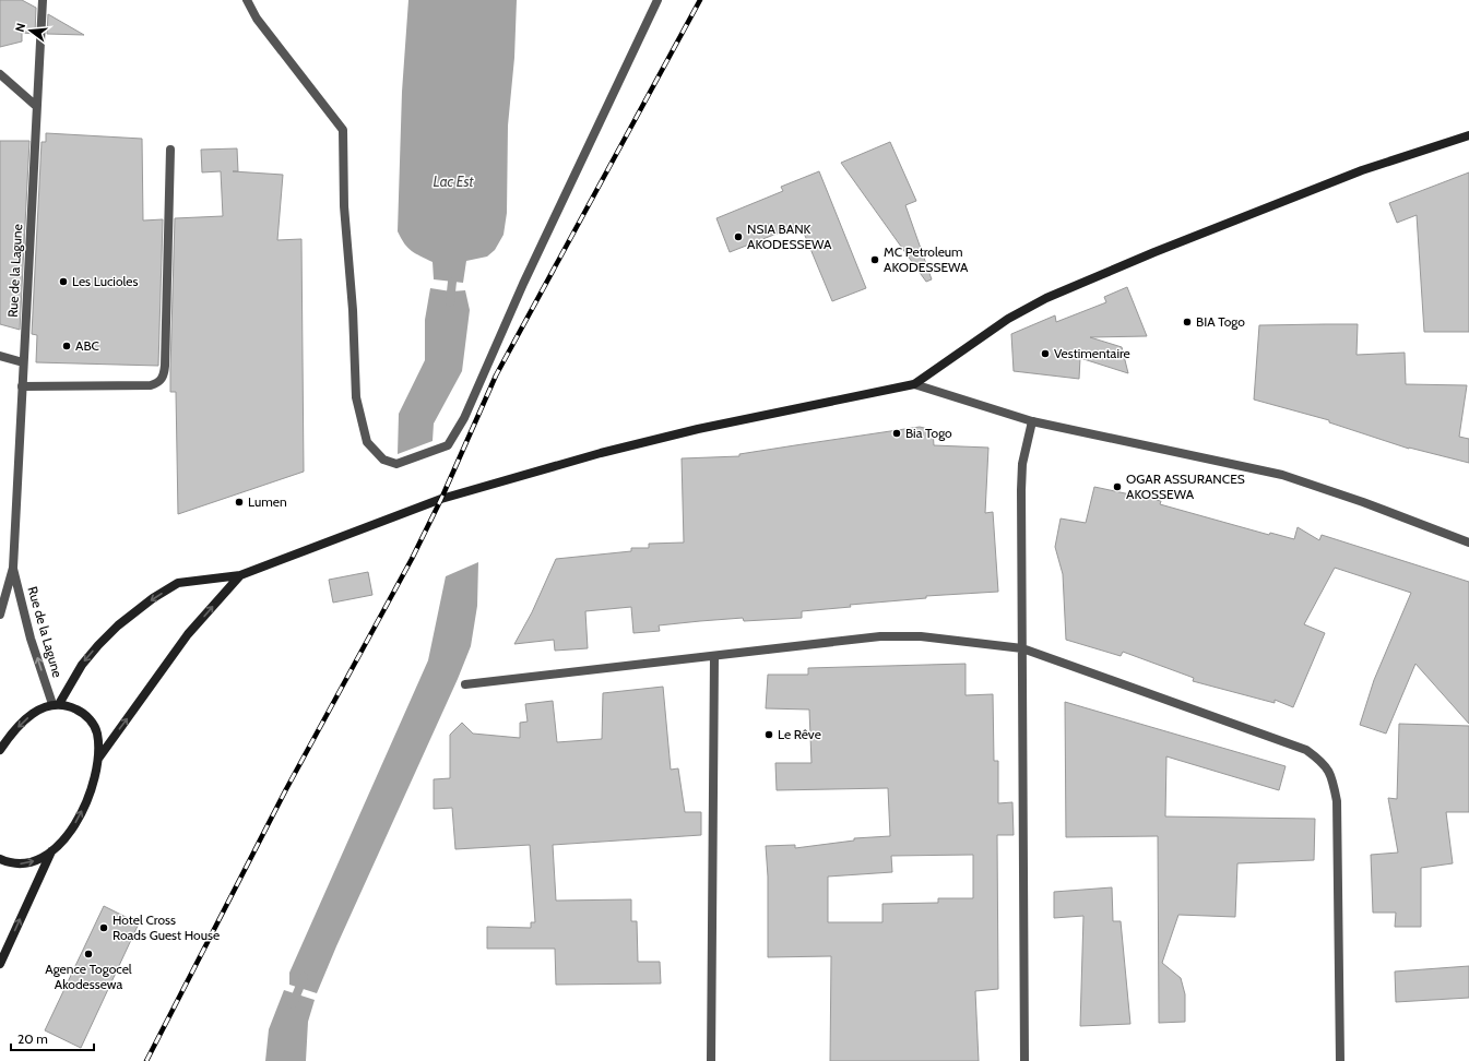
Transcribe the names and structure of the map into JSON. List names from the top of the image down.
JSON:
{
  "streets": {
    "street": ["Rue de la Lagune"]
  },
  "water": ["Lac Est"],
  "places": [
    "NSIA BANK AKODESSEWA",
    "MC Petroleum AKODESSEWA",
    "Les Lucioles",
    "BIA Togo",
    "ABC",
    "Vestimentaire",
    "Bia Togo",
    "OGAR ASSURANCES AKOSSEWA",
    "Lumen",
    "Le Rêve",
    "Hotel Cross Roads Guest House",
    "Agence Togocel Akodessewa"
  ],
  "scale_bar": "20 m",
  "north": "left"
}
